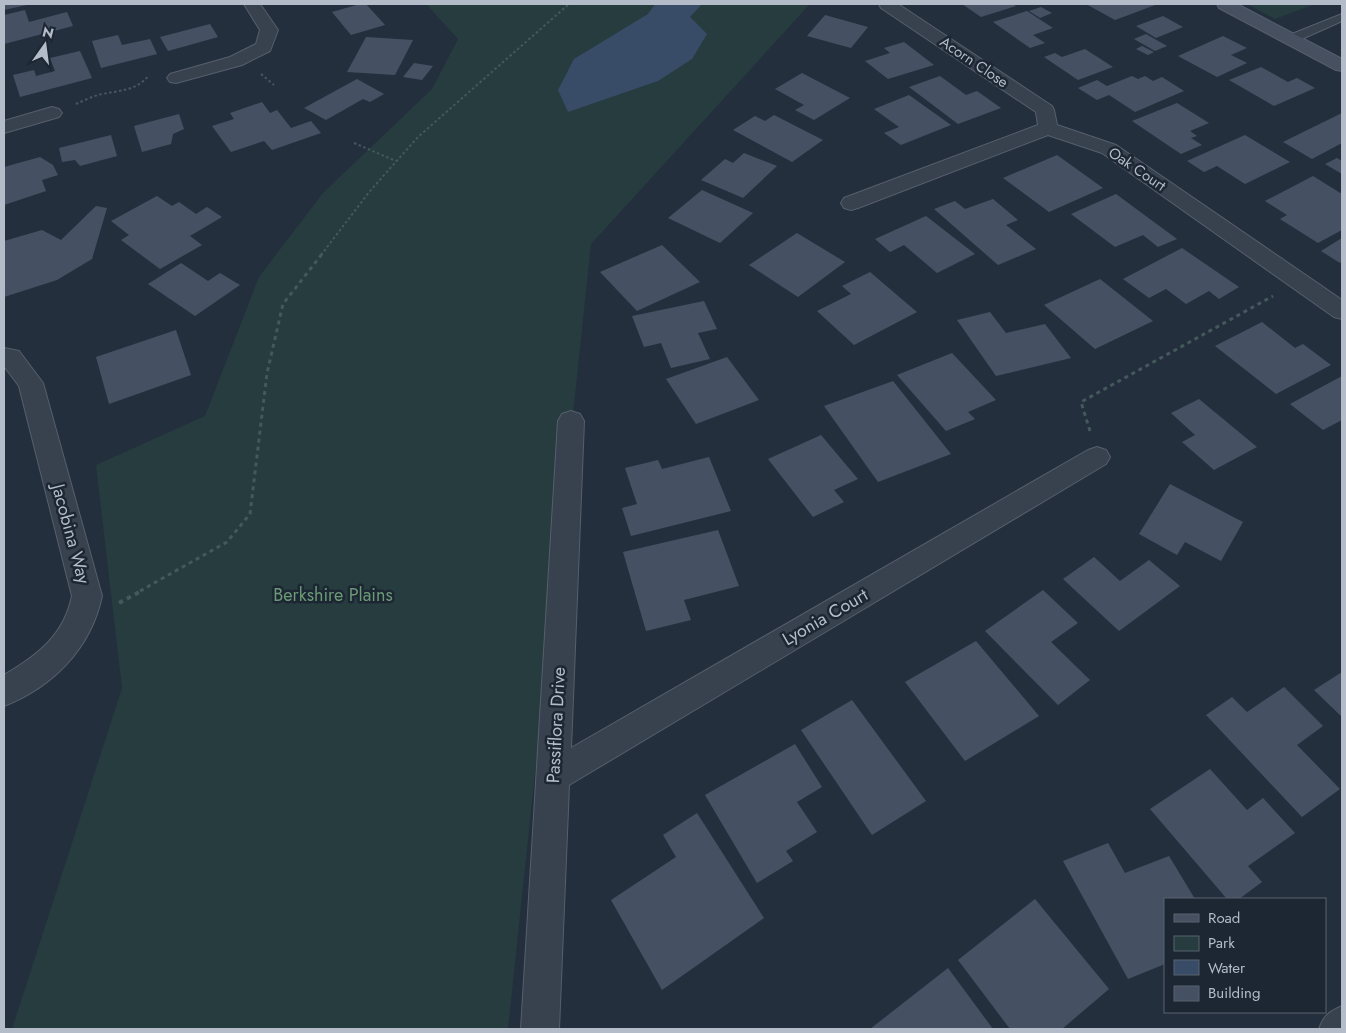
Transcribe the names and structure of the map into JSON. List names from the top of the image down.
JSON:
{
  "streets": {
    "street": [
      "Acorn Close",
      "Oak Court",
      "Jacobina Way",
      "Lyonia Court",
      "Passiflora Drive"
    ]
  },
  "crossings": [
    ["Acorn Close", "Oak Court"],
    ["Lyonia Court", "Passiflora Drive"]
  ],
  "parks": ["Berkshire Plains"],
  "legend": [
    "Road",
    "Park",
    "Water",
    "Building"
  ],
  "north": "top"
}
